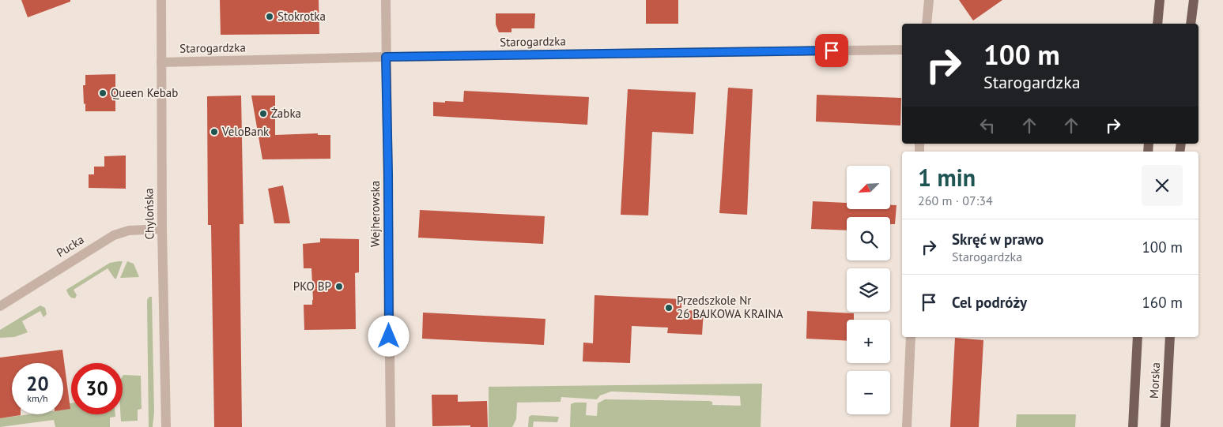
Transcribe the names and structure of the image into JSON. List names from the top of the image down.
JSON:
{
  "streets": {
    "main road": ["Morska"],
    "street": [
      "Starogardzka",
      "Chylońska",
      "Wejherowska",
      "Pucka"
    ]
  },
  "crossings": [
    ["Starogardzka", "Chylońska"],
    ["Starogardzka", "Wejherowska"],
    ["Chylońska", "Pucka"]
  ],
  "places": [
    "Stokrotka",
    "Queen Kebab",
    "Żabka",
    "VeloBank",
    "PKO BP",
    "Przedszkole Nr 26 BAJKOWA KRAINA"
  ],
  "north": "bottom left",
  "page": {
    "turn": ["100 m", "Starogardzka"],
    "heading": ["1 min", "260 m · 07:34"],
    "map_buttons": ["+", "−"],
    "list": [
      {
        "name": "Skręć w prawo",
        "note": "Starogardzka",
        "value": "100 m"
      },
      {
        "name": "Cel podróży",
        "value": "160 m"
      }
    ],
    "speed": "20 km/h",
    "limit": "30"
  }
}
